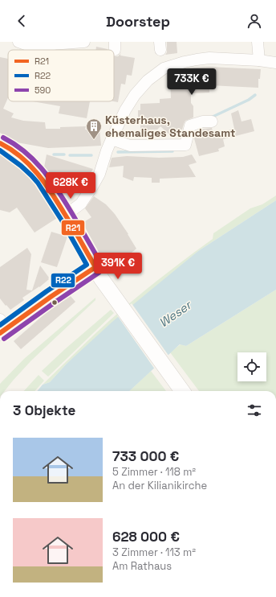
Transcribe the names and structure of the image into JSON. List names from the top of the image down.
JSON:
{
  "water": ["Weser"],
  "places": {
    "building": ["Küsterhaus, ehemaliges Standesamt"]
  },
  "lines": ["transit line 590", "transit line R21", "transit line R22"],
  "legend": ["R21", "R22", "590"],
  "page": {
    "header": "Doorstep",
    "price": ["733K €", "628K €", "391K €"],
    "heading": "3 Objekte",
    "list": [
      {
        "name": "733 000 €",
        "note": "5 Zimmer · 118 m² · An der Kilianikirche"
      },
      {
        "name": "628 000 €",
        "note": "3 Zimmer · 113 m² · Am Rathaus"
      }
    ]
  }
}
